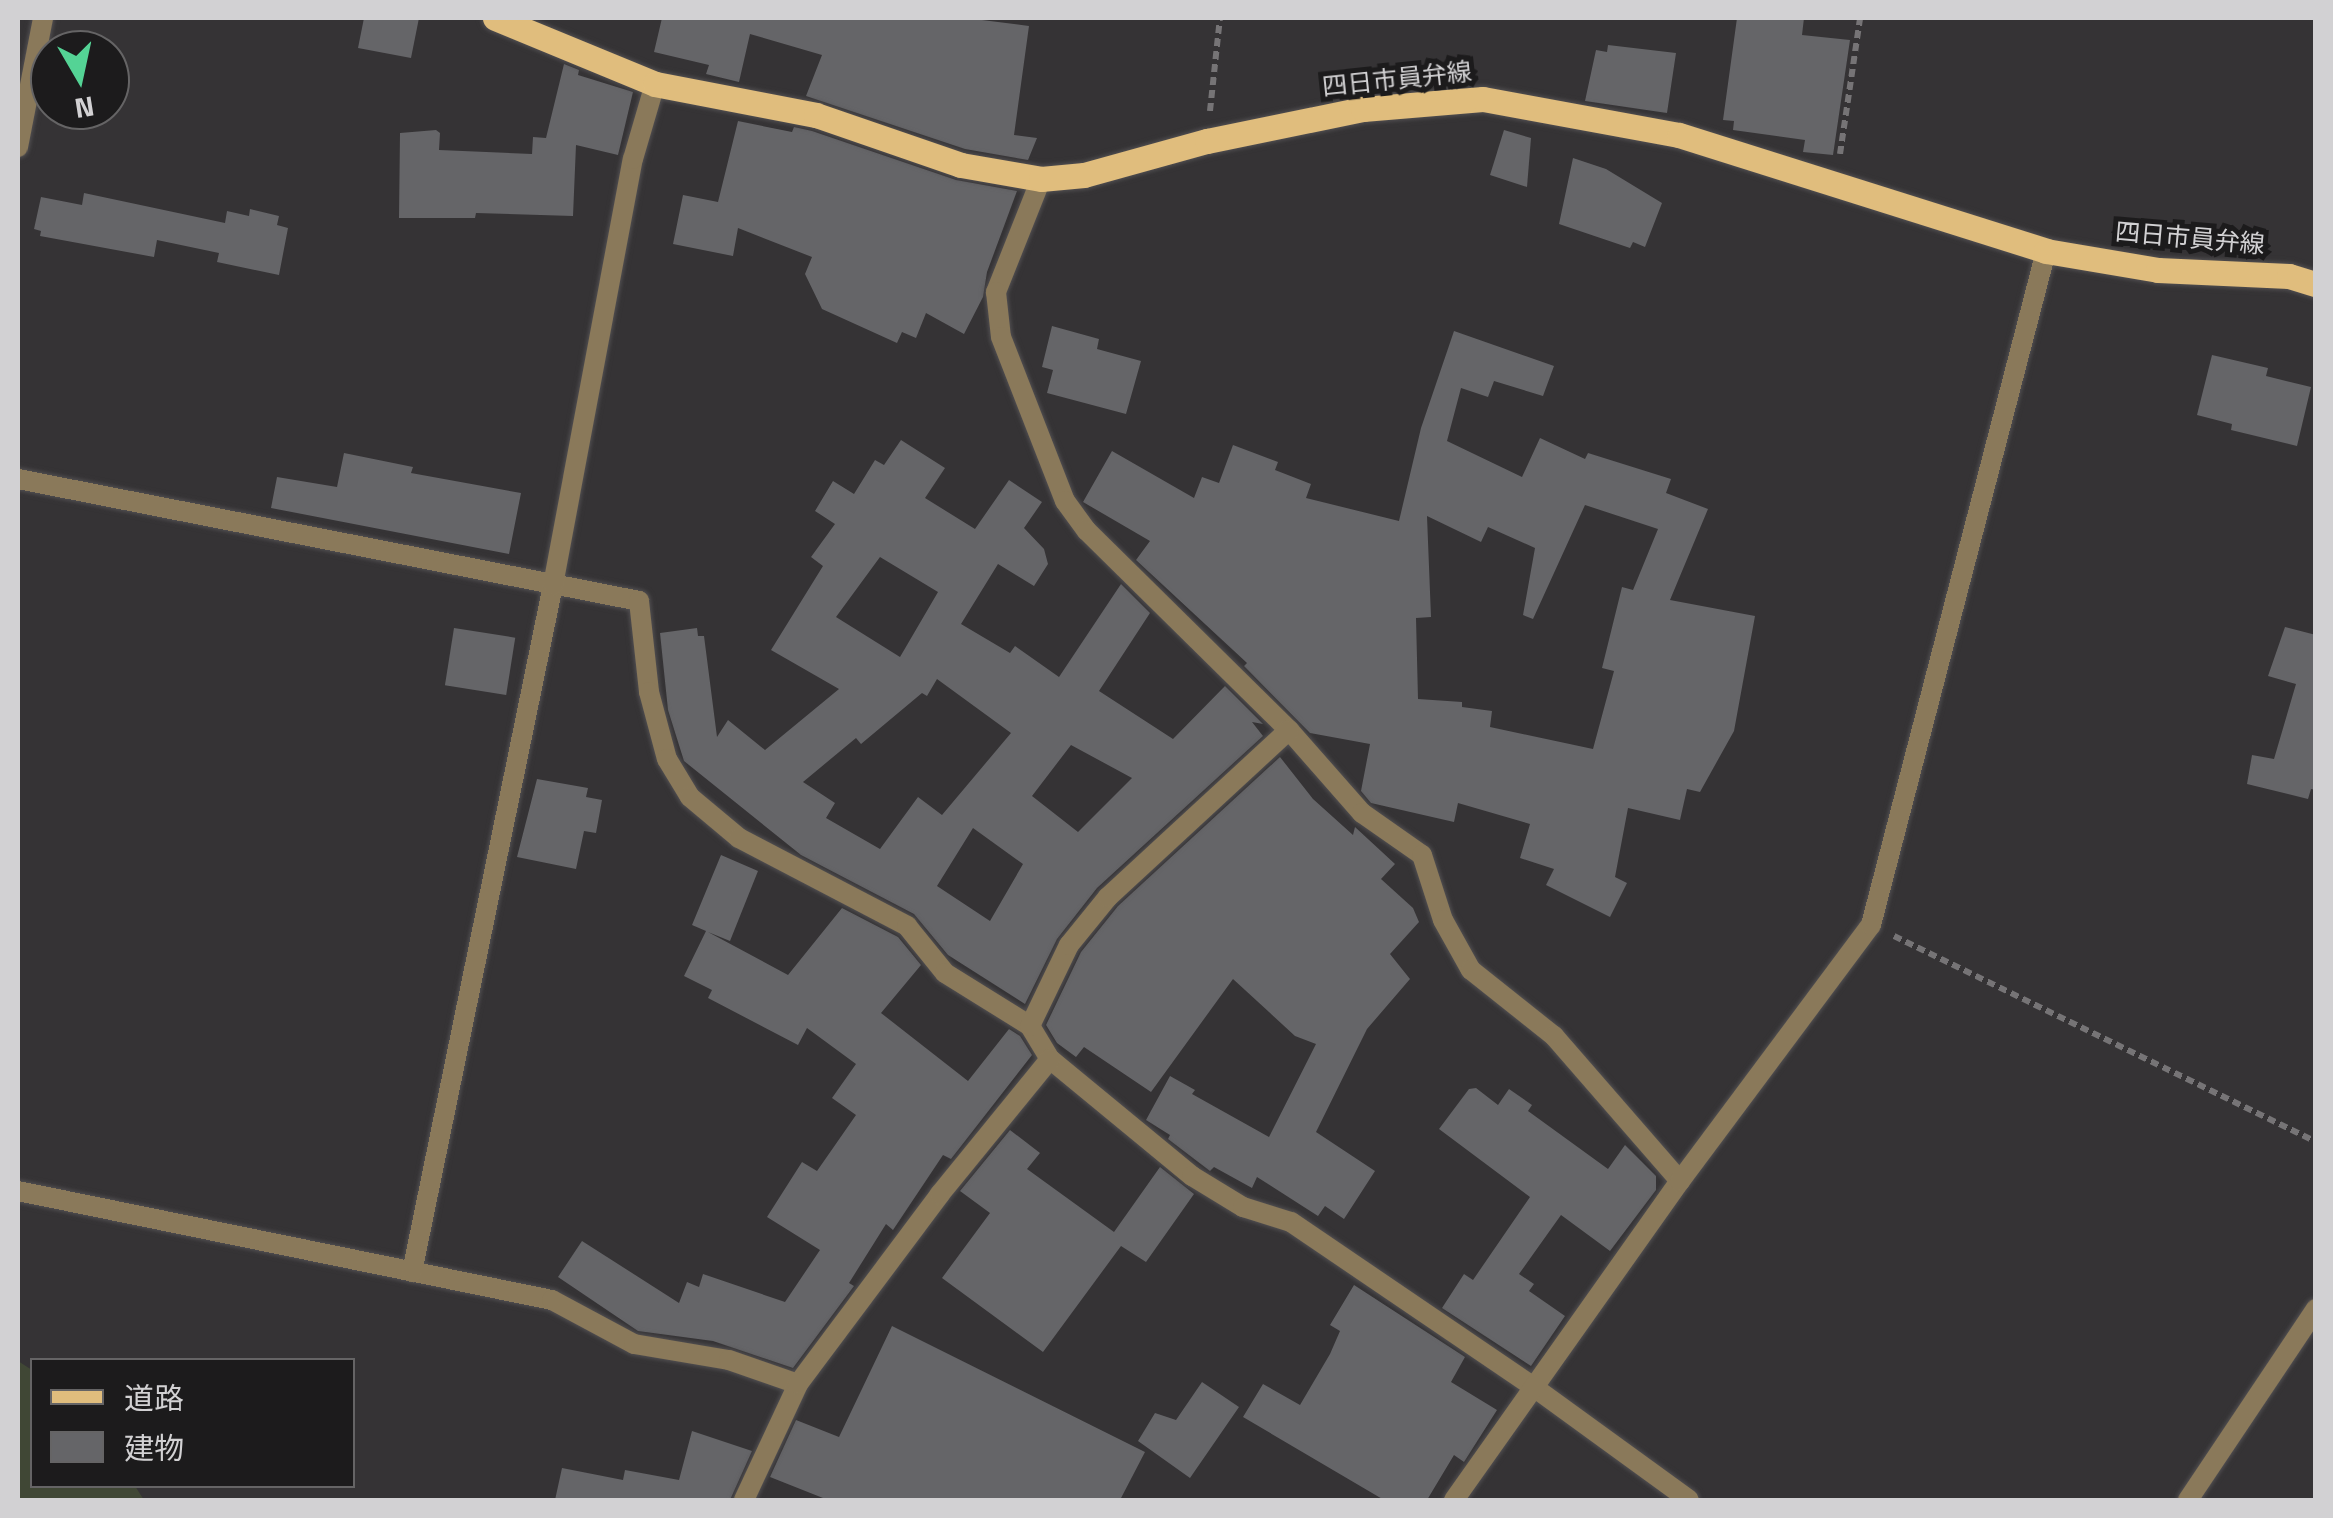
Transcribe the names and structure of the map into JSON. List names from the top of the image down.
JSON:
{
  "streets": {
    "main road": ["四日市員弁線"]
  },
  "legend": ["道路", "建物"],
  "north": "bottom"
}
